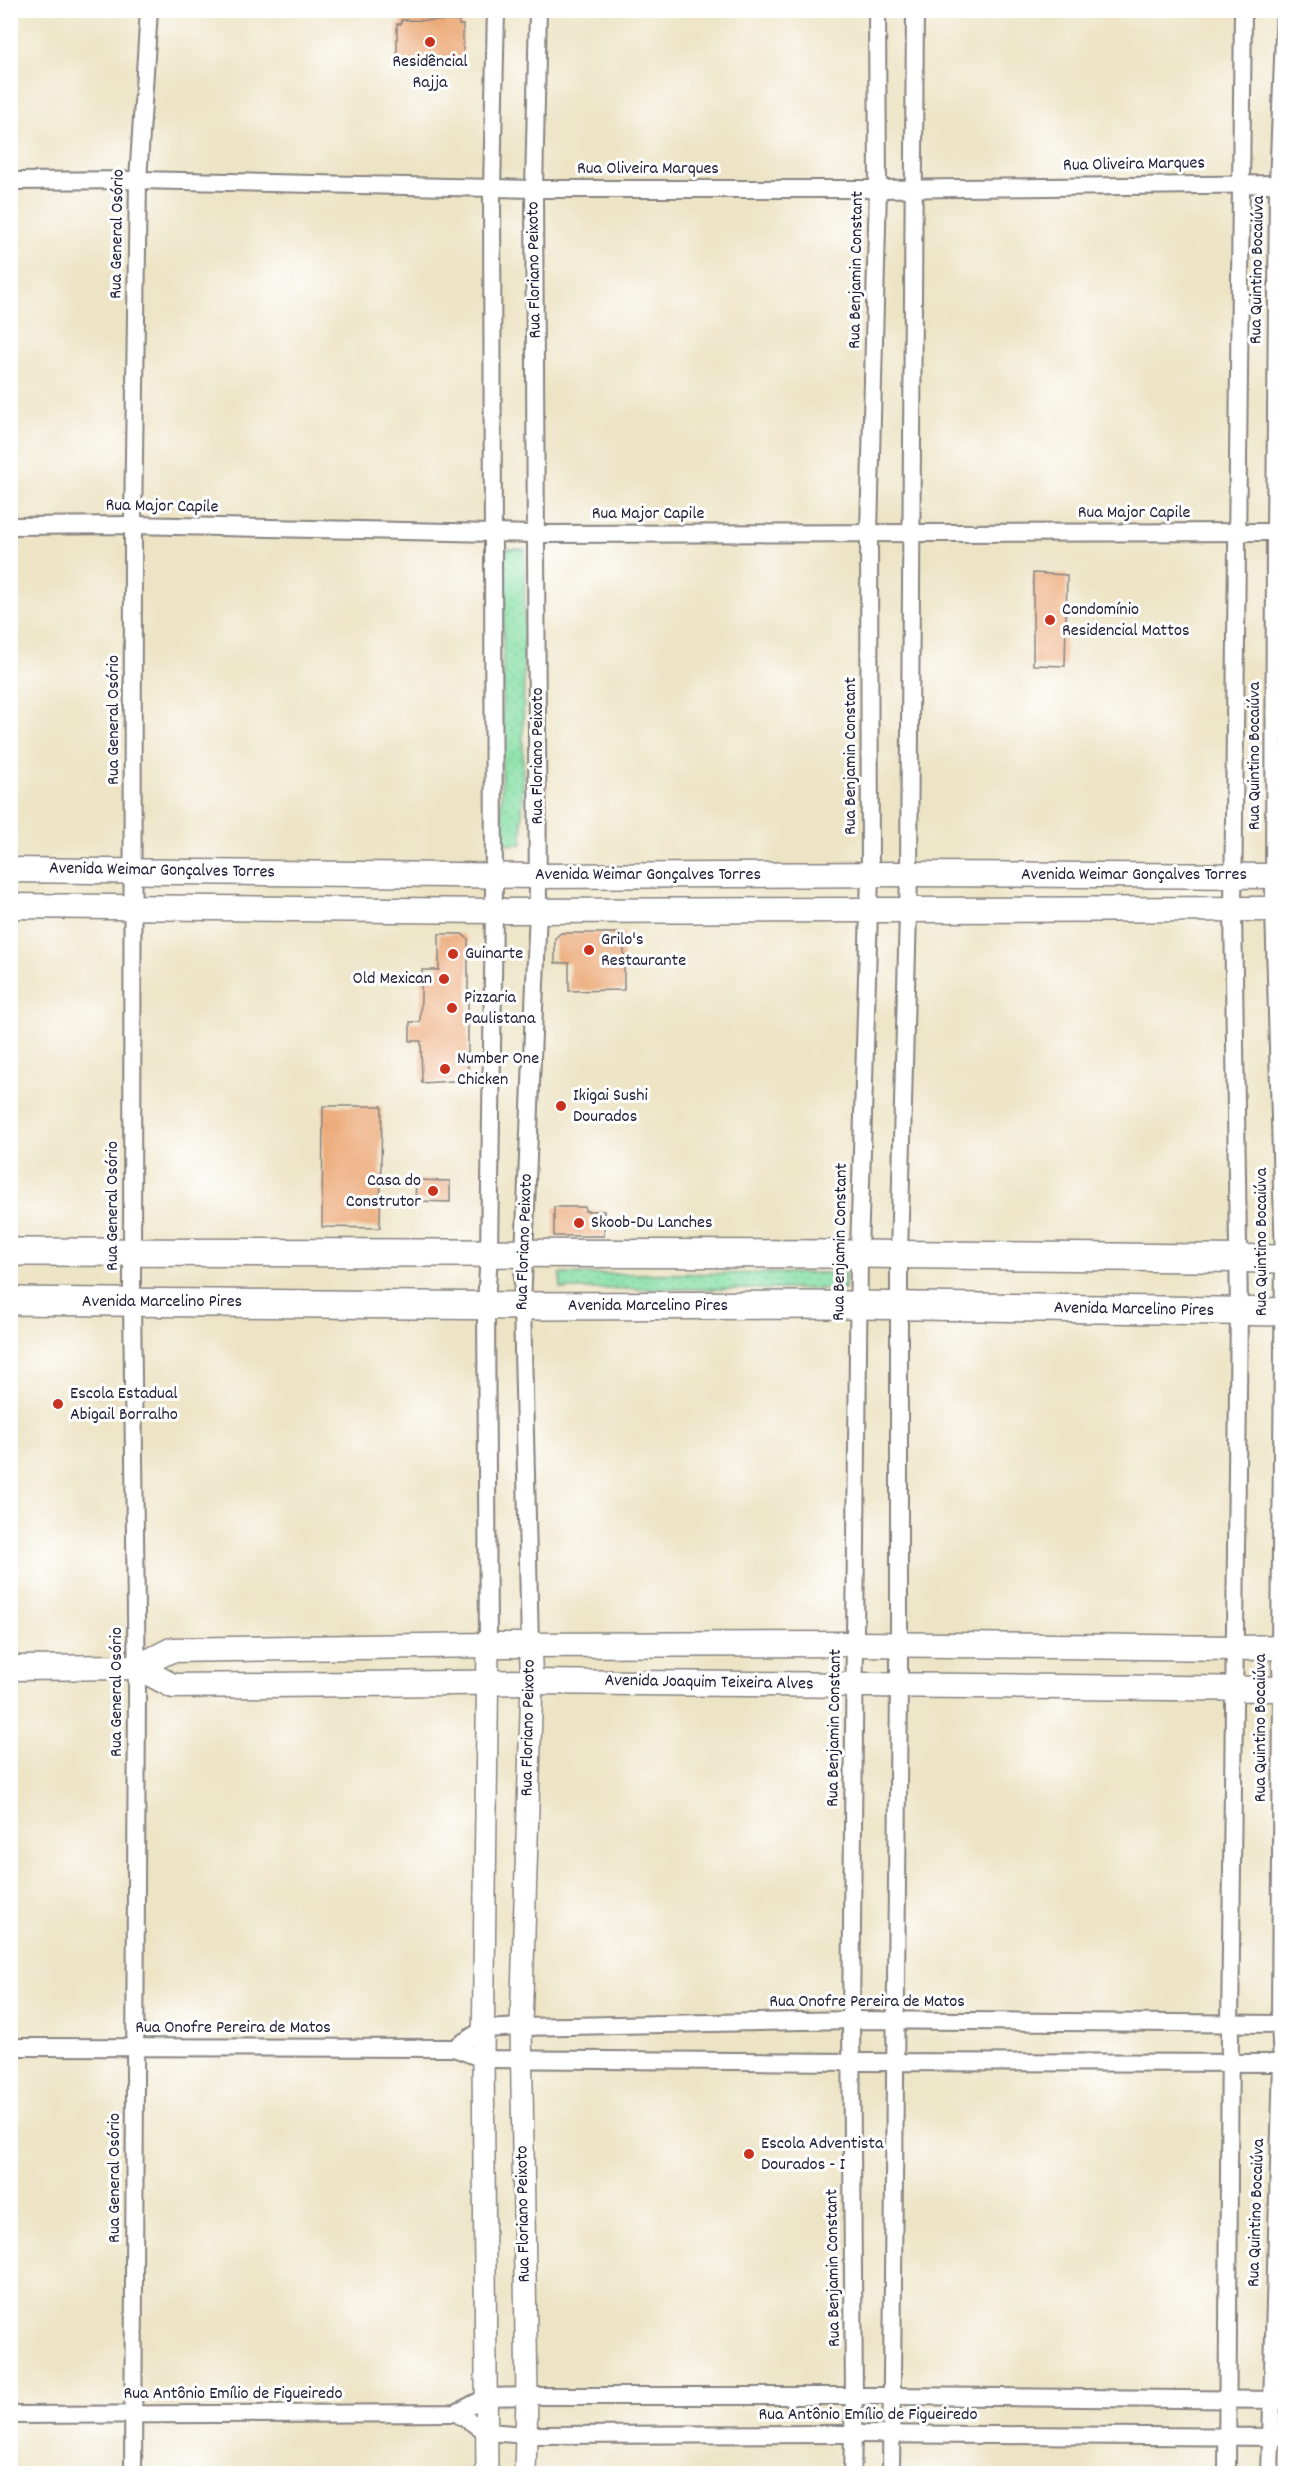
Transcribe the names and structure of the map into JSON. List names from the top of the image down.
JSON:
{
  "streets": {
    "main road": ["Avenida Weimar Gonçalves Torres", "Avenida Marcelino Pires", "Avenida Joaquim Teixeira Alves"],
    "street": [
      "Rua Oliveira Marques",
      "Rua General Osório",
      "Rua Floriano Peixoto",
      "Rua Benjamin Constant",
      "Rua Quintino Bocaiúva",
      "Rua Major Capile",
      "Rua Onofre Pereira de Matos",
      "Rua Antônio Emílio de Figueiredo"
    ]
  },
  "crossings": [
    ["Rua Oliveira Marques", "Rua General Osório"],
    ["Rua Oliveira Marques", "Rua Floriano Peixoto"],
    ["Rua Oliveira Marques", "Rua Benjamin Constant"],
    ["Rua Oliveira Marques", "Rua Quintino Bocaiúva"],
    ["Rua General Osório", "Rua Major Capile"],
    ["Rua General Osório", "Avenida Weimar Gonçalves Torres"],
    ["Rua General Osório", "Avenida Marcelino Pires"],
    ["Rua General Osório", "Avenida Joaquim Teixeira Alves"],
    ["Rua General Osório", "Rua Onofre Pereira de Matos"],
    ["Rua General Osório", "Rua Antônio Emílio de Figueiredo"],
    ["Rua Floriano Peixoto", "Rua Major Capile"],
    ["Rua Floriano Peixoto", "Avenida Weimar Gonçalves Torres"],
    ["Rua Floriano Peixoto", "Avenida Marcelino Pires"],
    ["Rua Floriano Peixoto", "Avenida Joaquim Teixeira Alves"],
    ["Rua Floriano Peixoto", "Rua Onofre Pereira de Matos"],
    ["Rua Floriano Peixoto", "Rua Antônio Emílio de Figueiredo"],
    ["Rua Benjamin Constant", "Rua Major Capile"],
    ["Rua Benjamin Constant", "Avenida Weimar Gonçalves Torres"],
    ["Rua Benjamin Constant", "Avenida Marcelino Pires"],
    ["Rua Benjamin Constant", "Avenida Joaquim Teixeira Alves"],
    ["Rua Benjamin Constant", "Rua Onofre Pereira de Matos"],
    ["Rua Benjamin Constant", "Rua Antônio Emílio de Figueiredo"],
    ["Rua Quintino Bocaiúva", "Rua Major Capile"],
    ["Rua Quintino Bocaiúva", "Avenida Weimar Gonçalves Torres"],
    ["Rua Quintino Bocaiúva", "Avenida Marcelino Pires"],
    ["Rua Quintino Bocaiúva", "Avenida Joaquim Teixeira Alves"],
    ["Rua Quintino Bocaiúva", "Rua Onofre Pereira de Matos"],
    ["Rua Quintino Bocaiúva", "Rua Antônio Emílio de Figueiredo"]
  ],
  "places": [
    "Residêncial Rajja",
    "Condomínio Residencial Mattos",
    "Grilo's Restaurante",
    "Guinarte",
    "Old Mexican",
    "Pizzaria Paulistana",
    "Number One Chicken",
    "Ikigai Sushi Dourados",
    "Casa do Construtor",
    "Skoob-Du Lanches",
    "Escola Estadual Abigail Borralho",
    "Escola Adventista Dourados - I"
  ]
}
